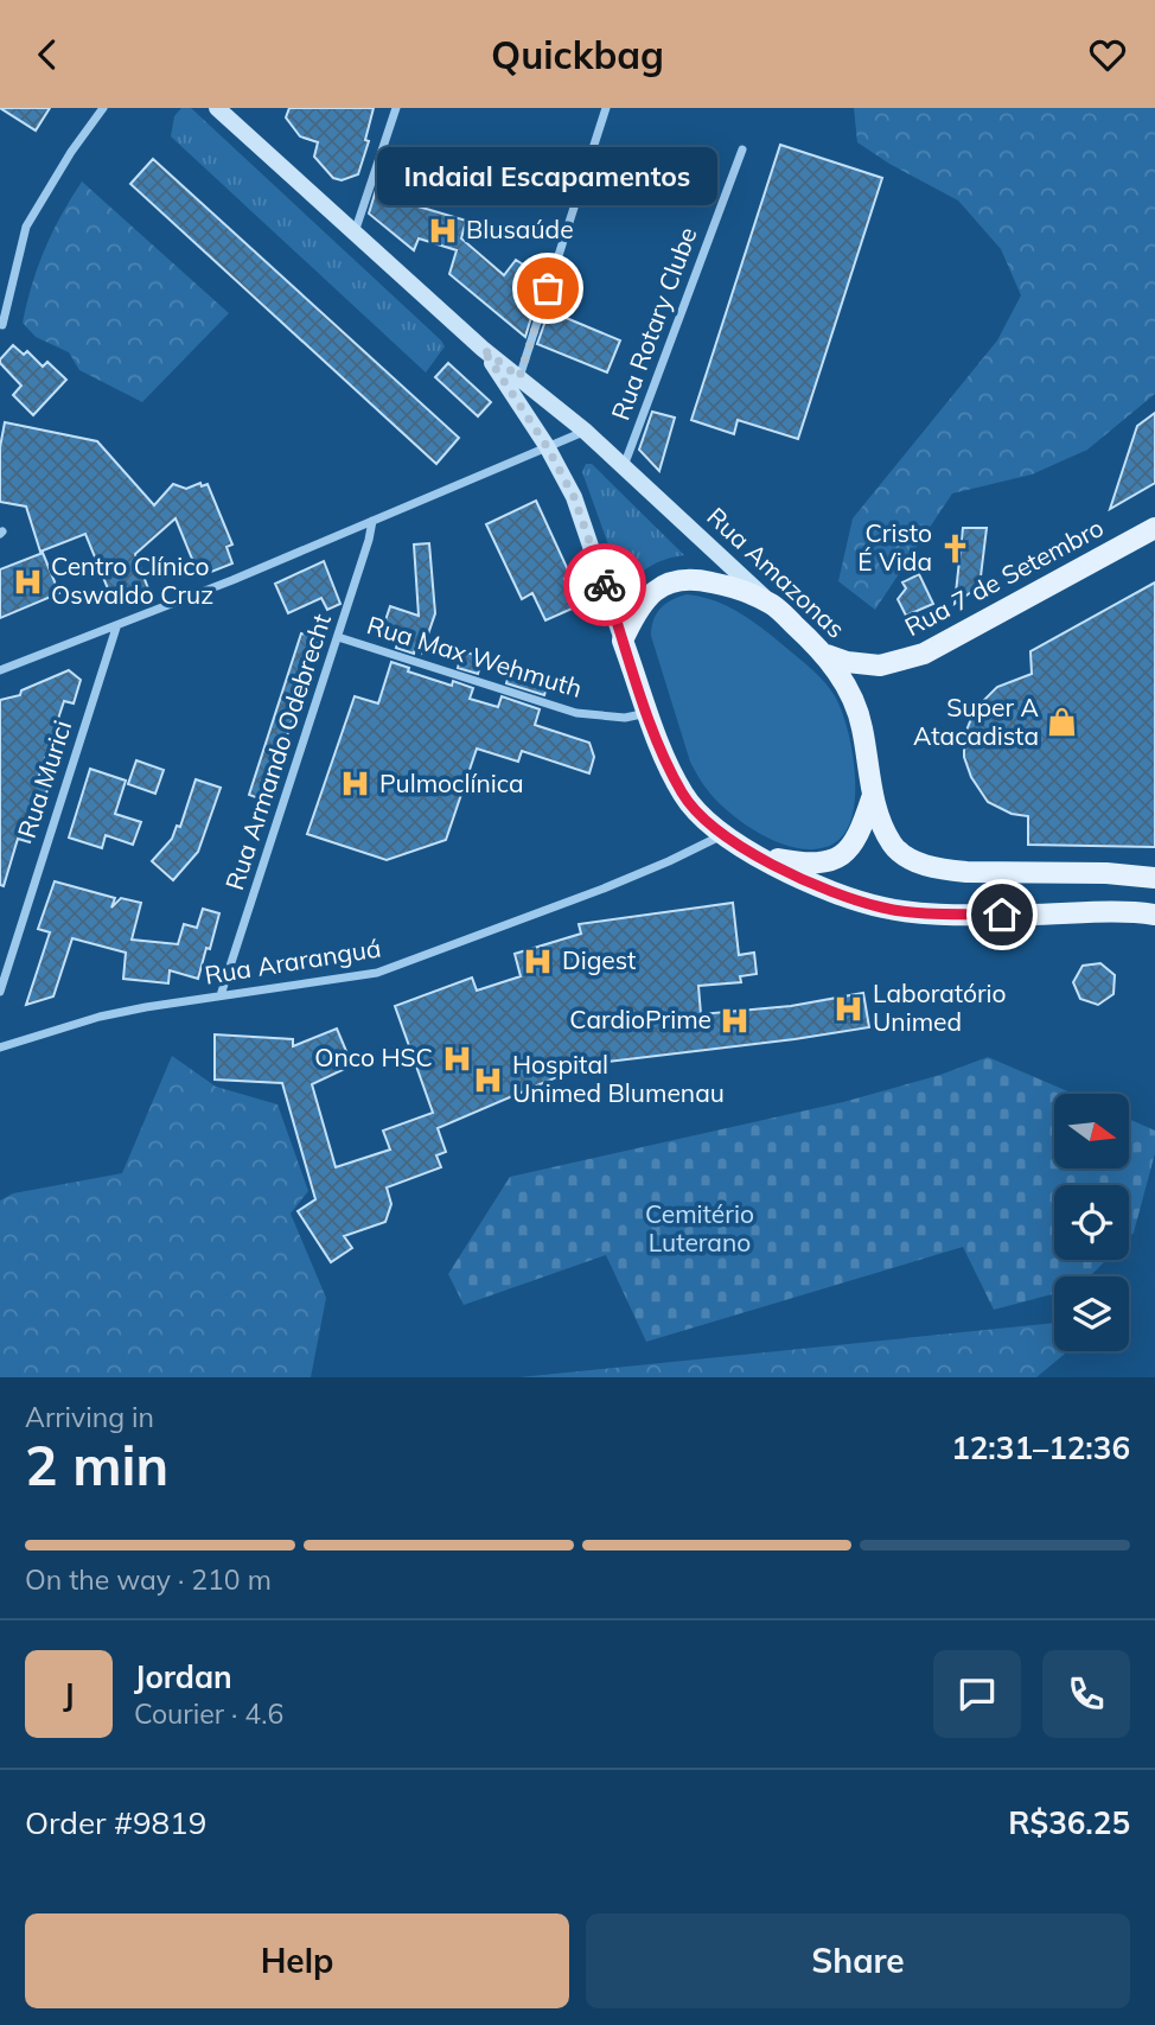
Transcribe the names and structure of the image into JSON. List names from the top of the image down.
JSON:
{
  "streets": {
    "main road": ["Rua Amazonas", "Rua 7 de Setembro"],
    "street": [
      "Rua Rotary Clube",
      "Rua Max Wehmuth",
      "Rua Armando Odebrecht",
      "Rua Murici",
      "Rua Araranguá"
    ]
  },
  "crossings": [
    ["Rua Rotary Clube", "Rua Amazonas"],
    ["Rua Amazonas", "Rua 7 de Setembro"],
    ["Rua Amazonas", "Rua Max Wehmuth"],
    ["Rua Amazonas", "Rua Araranguá"],
    ["Rua 7 de Setembro", "Rua Max Wehmuth"],
    ["Rua 7 de Setembro", "Rua Araranguá"],
    ["Rua Max Wehmuth", "Rua Armando Odebrecht"],
    ["Rua Max Wehmuth", "Rua Araranguá"],
    ["Rua Armando Odebrecht", "Rua Araranguá"]
  ],
  "parks": ["Cemitério Luterano"],
  "places": {
    "hospital": [
      "Blusaúde",
      "Centro Clínico Oswaldo Cruz",
      "Pulmoclínica",
      "Digest",
      "Laboratório Unimed",
      "CardioPrime",
      "Onco HSC",
      "Hospital Unimed Blumenau"
    ],
    "other": ["Indaial Escapamentos"],
    "church": ["Cristo É Vida"],
    "shop": ["Super A Atacadista"]
  },
  "north": "right",
  "page": {
    "header": "Quickbag",
    "bubble": "Indaial Escapamentos",
    "heading": ["2 min", "Arriving in", "12:31–12:36"],
    "panel": [
      "Jordan",
      "Courier · 4.6",
      "Order #9819",
      "R$36.25"
    ],
    "bar": "On the way · 210 m",
    "round": "J",
    "buttons": ["Help", "Share"]
  }
}
